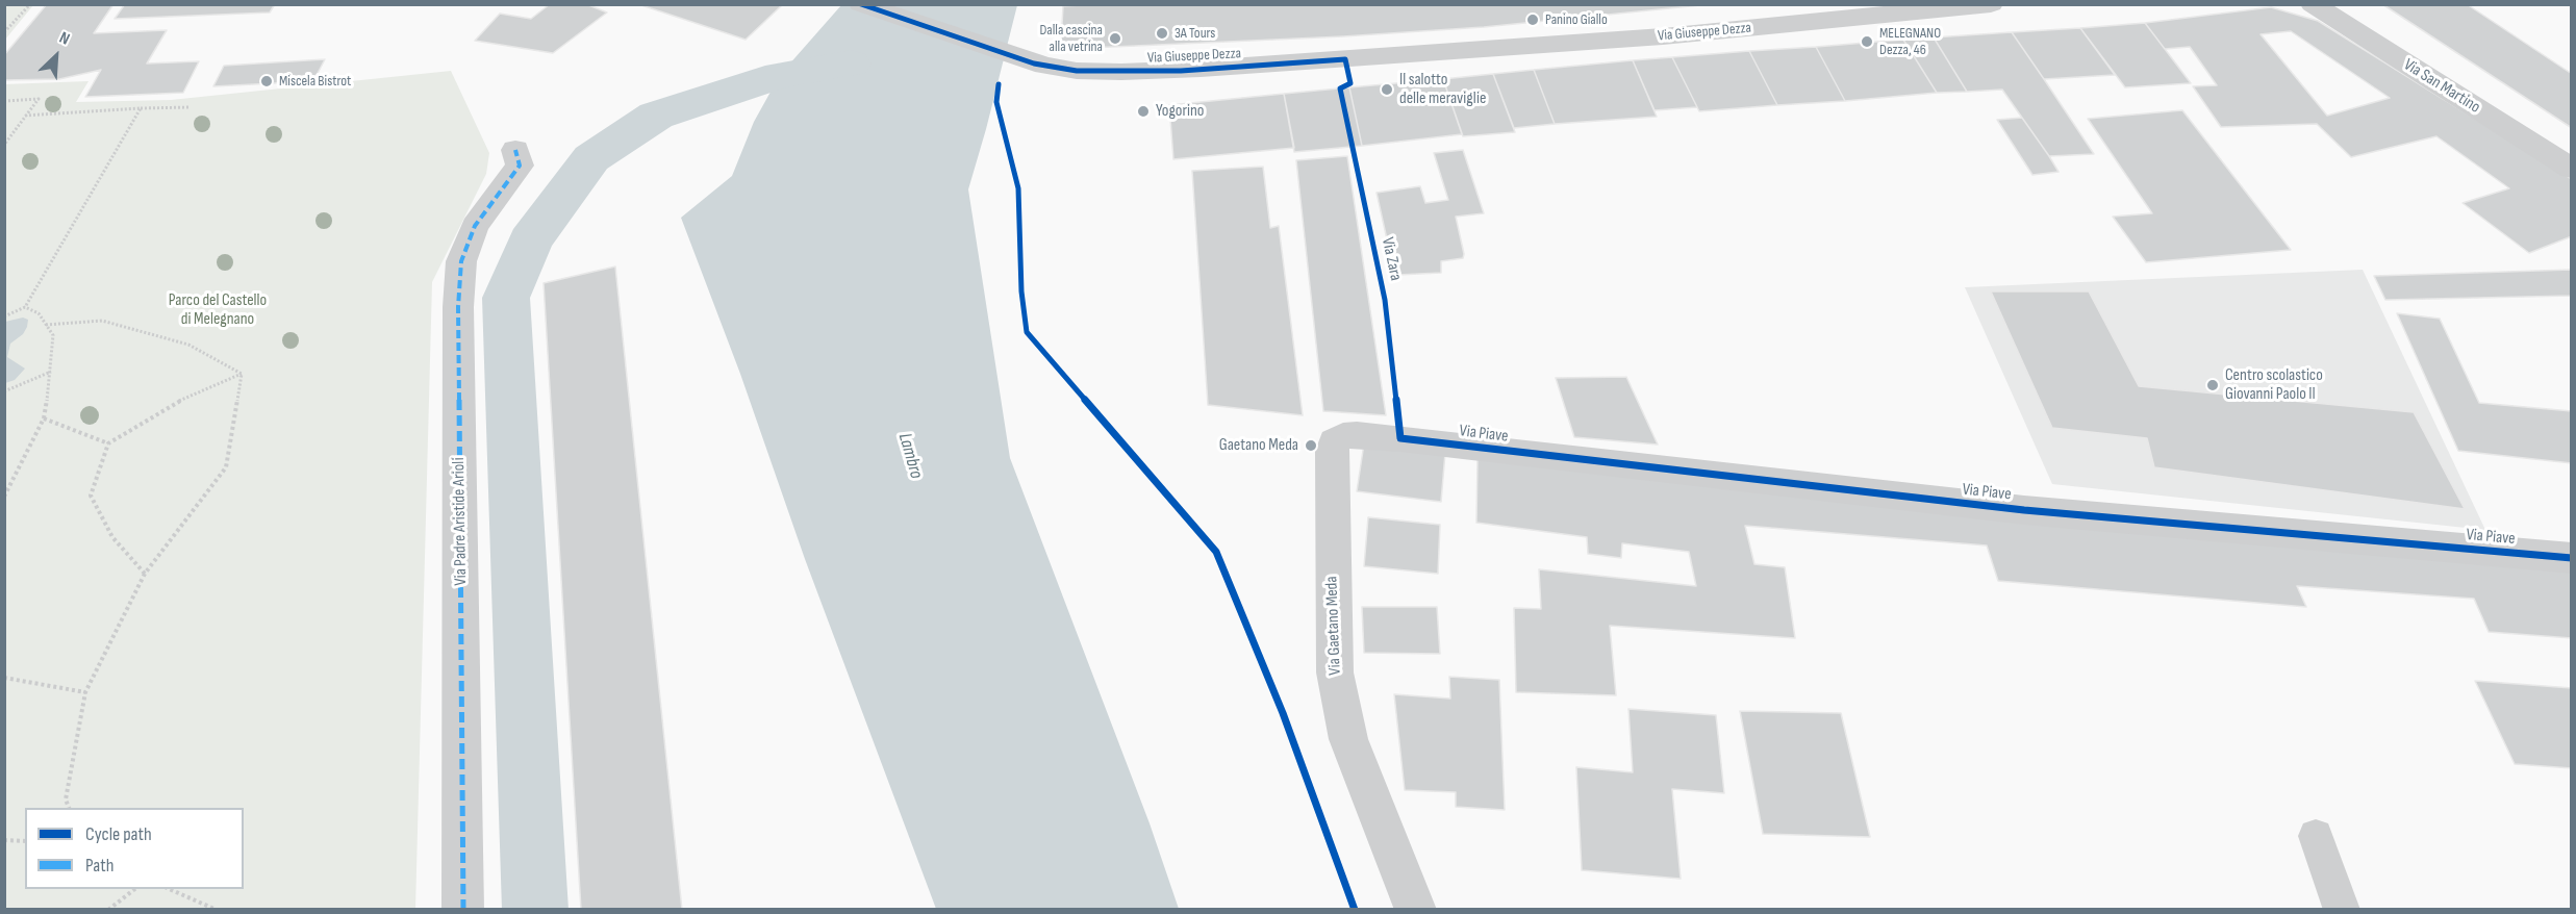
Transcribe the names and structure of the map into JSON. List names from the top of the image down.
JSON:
{
  "streets": {
    "street": [
      "Via Giuseppe Dezza",
      "Via San Martino",
      "Via Piave",
      "Via Padre Aristide Arioli",
      "Via Gaetano Meda"
    ],
    "cycle path": ["Via Zara"]
  },
  "crossings": [
    ["Via Piave", "Via Gaetano Meda"]
  ],
  "water": ["Lambro"],
  "parks": ["Parco del Castello di Melegnano"],
  "places": [
    "Panino Giallo",
    "3A Tours",
    "Dalla cascina alla vetrina",
    "MELEGNANO Dezza, 46",
    "Miscela Bistrot",
    "Il salotto delle meraviglie",
    "Yogorino",
    "Centro scolastico Giovanni Paolo II",
    "Gaetano Meda"
  ],
  "legend": ["Cycle path", "Path"],
  "north": "top right"
}
